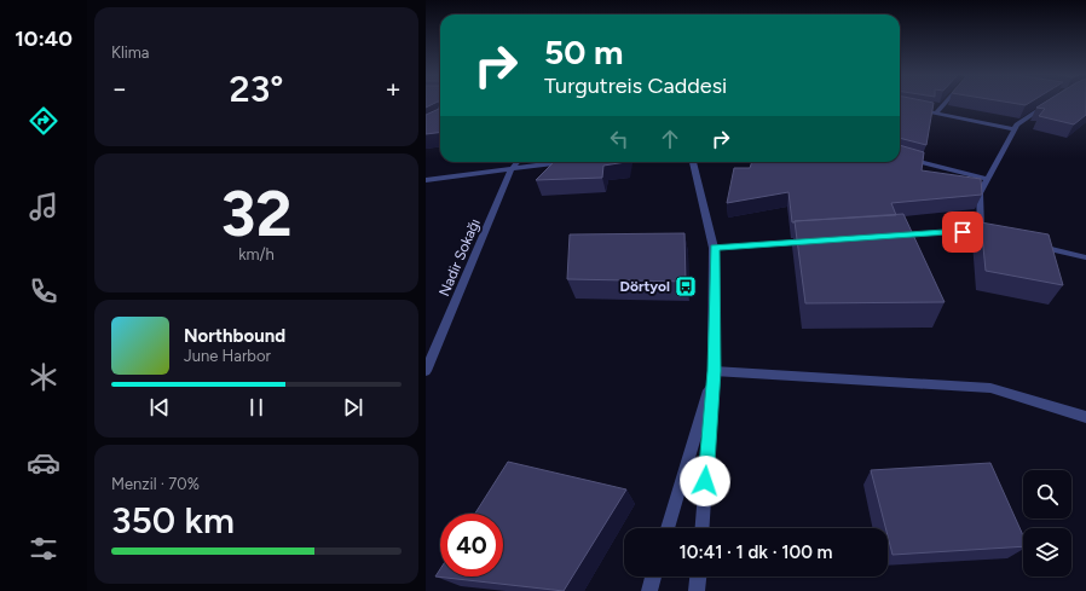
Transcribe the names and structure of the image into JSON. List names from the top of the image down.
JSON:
{
  "streets": {
    "street": ["Nadir Sokağı"]
  },
  "places": {
    "bus stop": ["Dörtyol"]
  },
  "page": {
    "tabs": "10:40",
    "tile": [
      "Klima",
      ["32", "km/h"],
      ["Menzil · 70%", "350 km"]
    ],
    "turn": ["50 m", "Turgutreis Caddesi"],
    "heat": ["−", "23°", "+"],
    "song": ["Northbound", "June Harbor"],
    "limit": "40",
    "trip": "10:41 · 1 dk · 100 m"
  }
}
